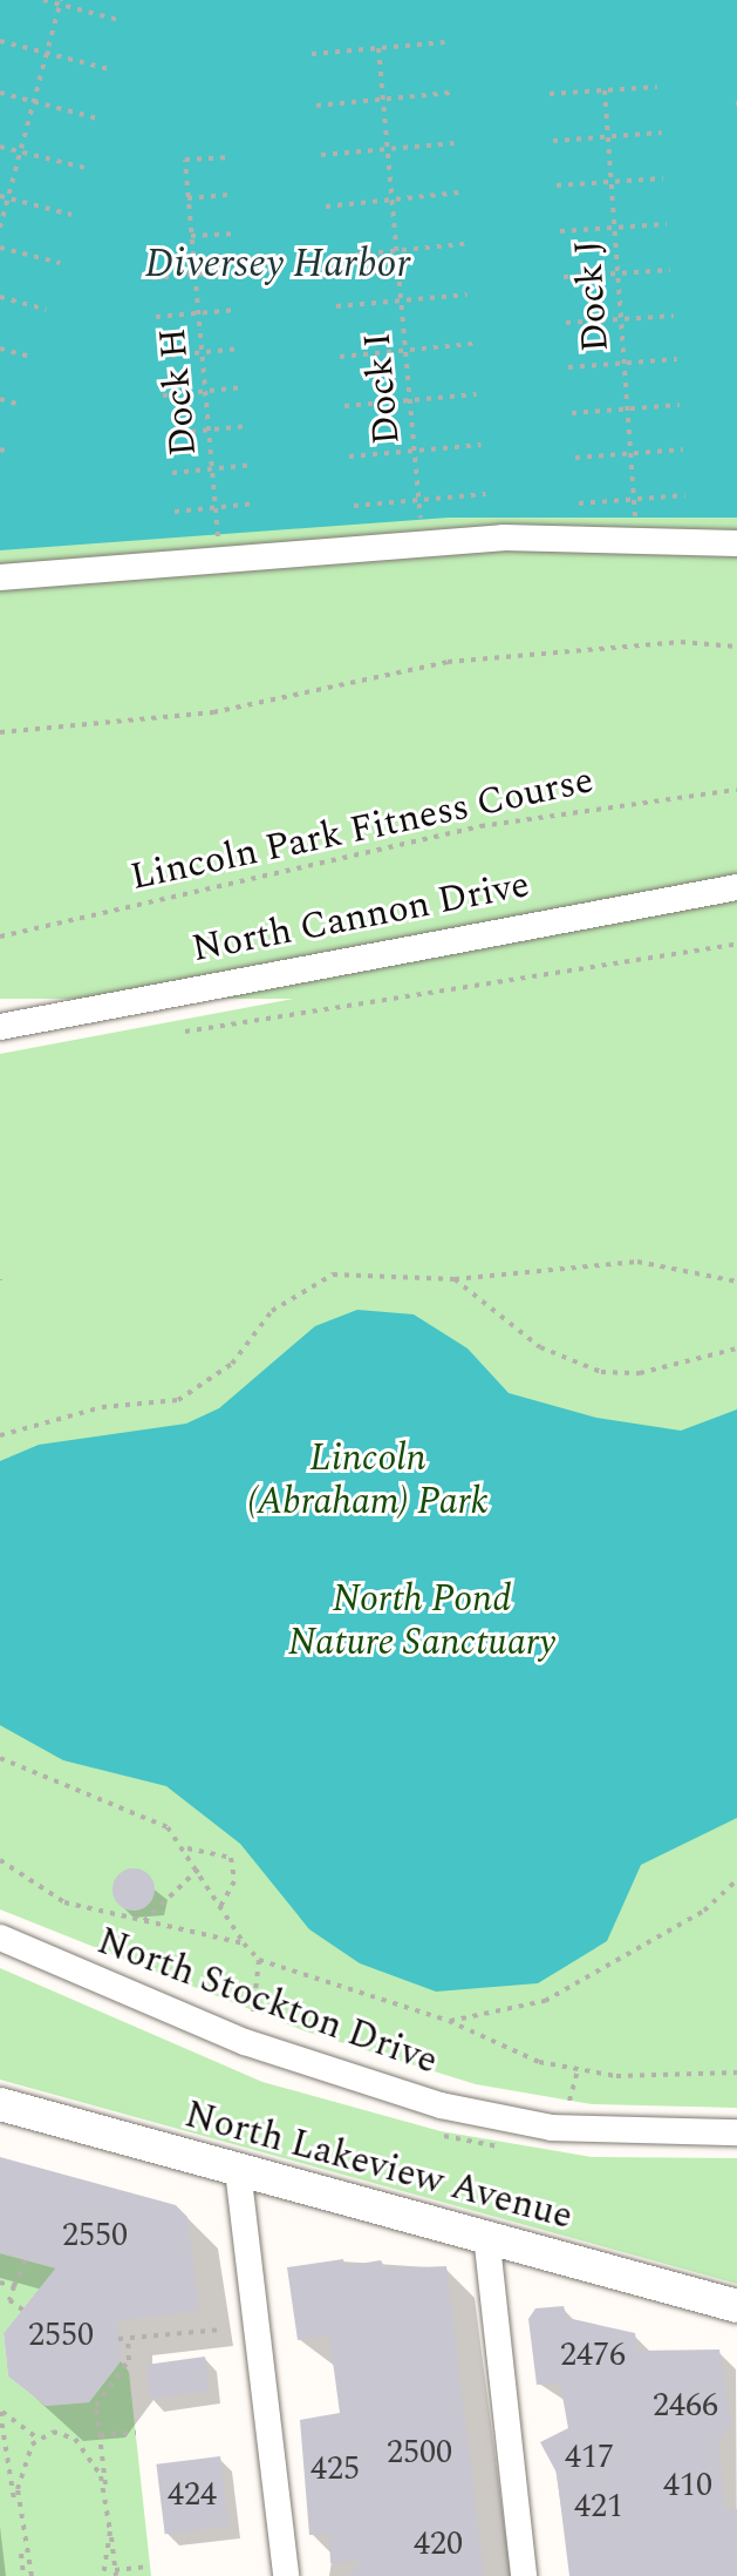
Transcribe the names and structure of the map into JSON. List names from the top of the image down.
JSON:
{
  "streets": {
    "main road": ["North Lakeview Avenue"],
    "street": ["North Cannon Drive", "North Stockton Drive"],
    "path": [
      "Dock J",
      "Dock I",
      "Dock H",
      "Lincoln Park Fitness Course"
    ]
  },
  "water": ["Diversey Harbor"],
  "parks": ["Lincoln (Abraham) Park", "North Pond Nature Sanctuary"],
  "house_numbers": [
    "2550",
    "2550",
    "2476",
    "2466",
    "2500",
    "417",
    "425",
    "410",
    "424",
    "421",
    "420"
  ]
}
